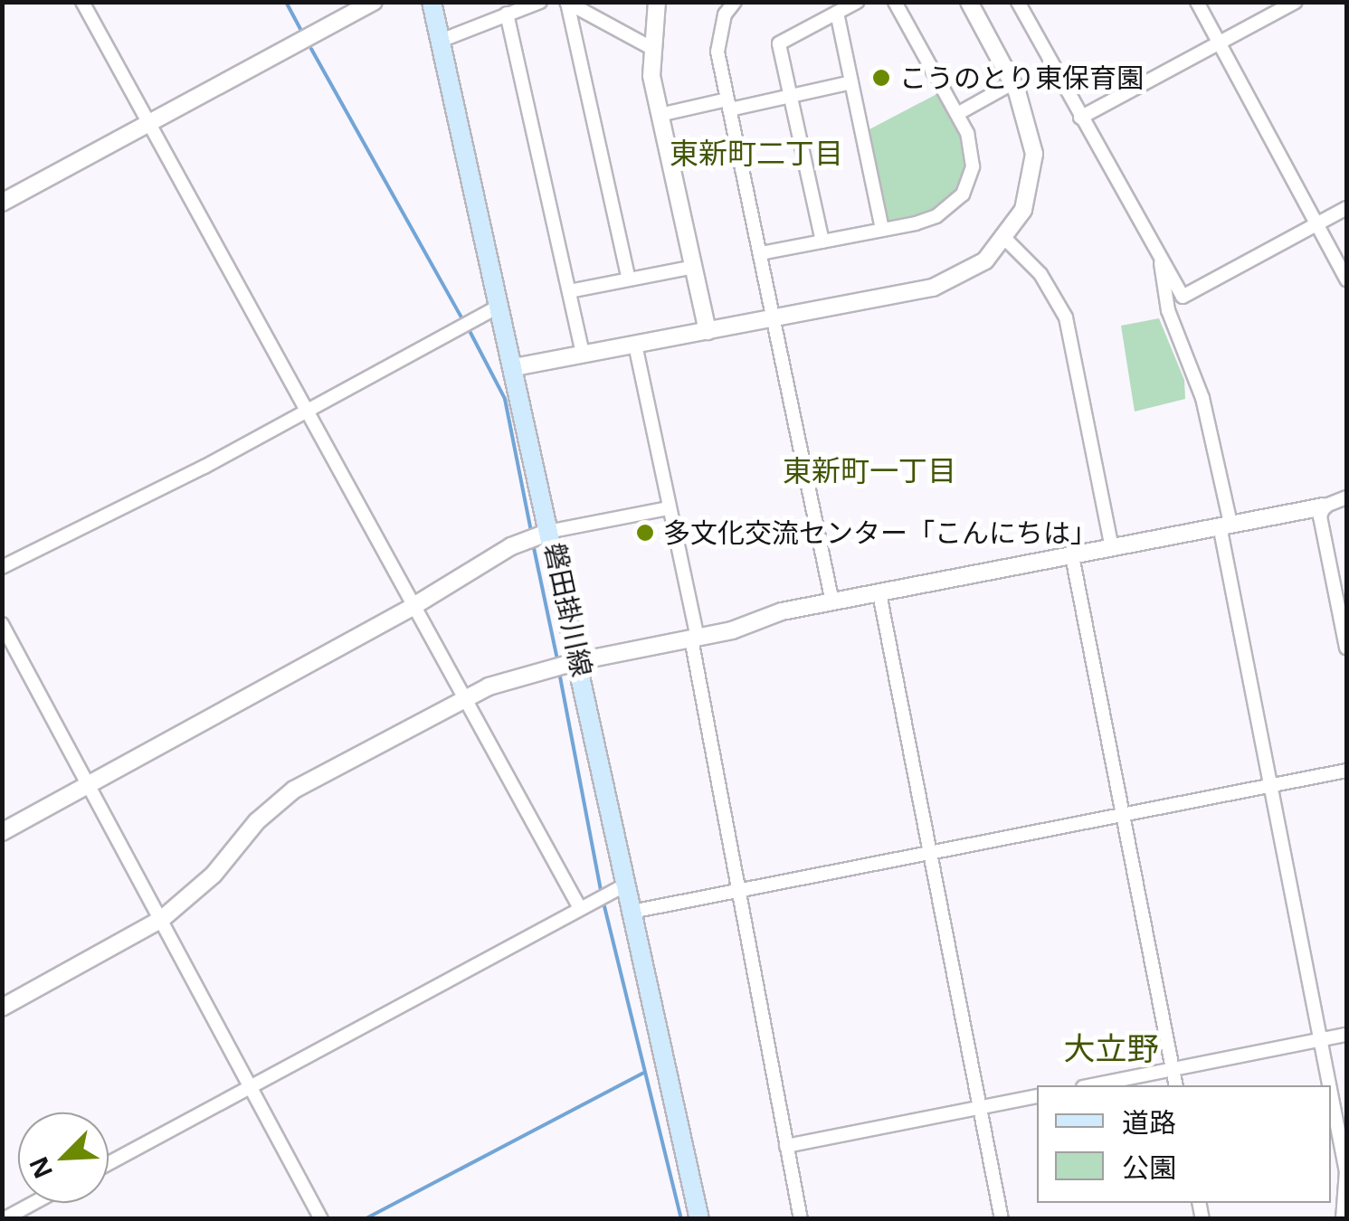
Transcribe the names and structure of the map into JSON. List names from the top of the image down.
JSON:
{
  "streets": {
    "main road": ["磐田掛川線"]
  },
  "districts": ["東新町二丁目", "東新町一丁目", "大立野"],
  "places": ["こうのとり東保育園", "多文化交流センター「こんにちは」"],
  "legend": ["道路", "公園"],
  "north": "bottom left"
}
